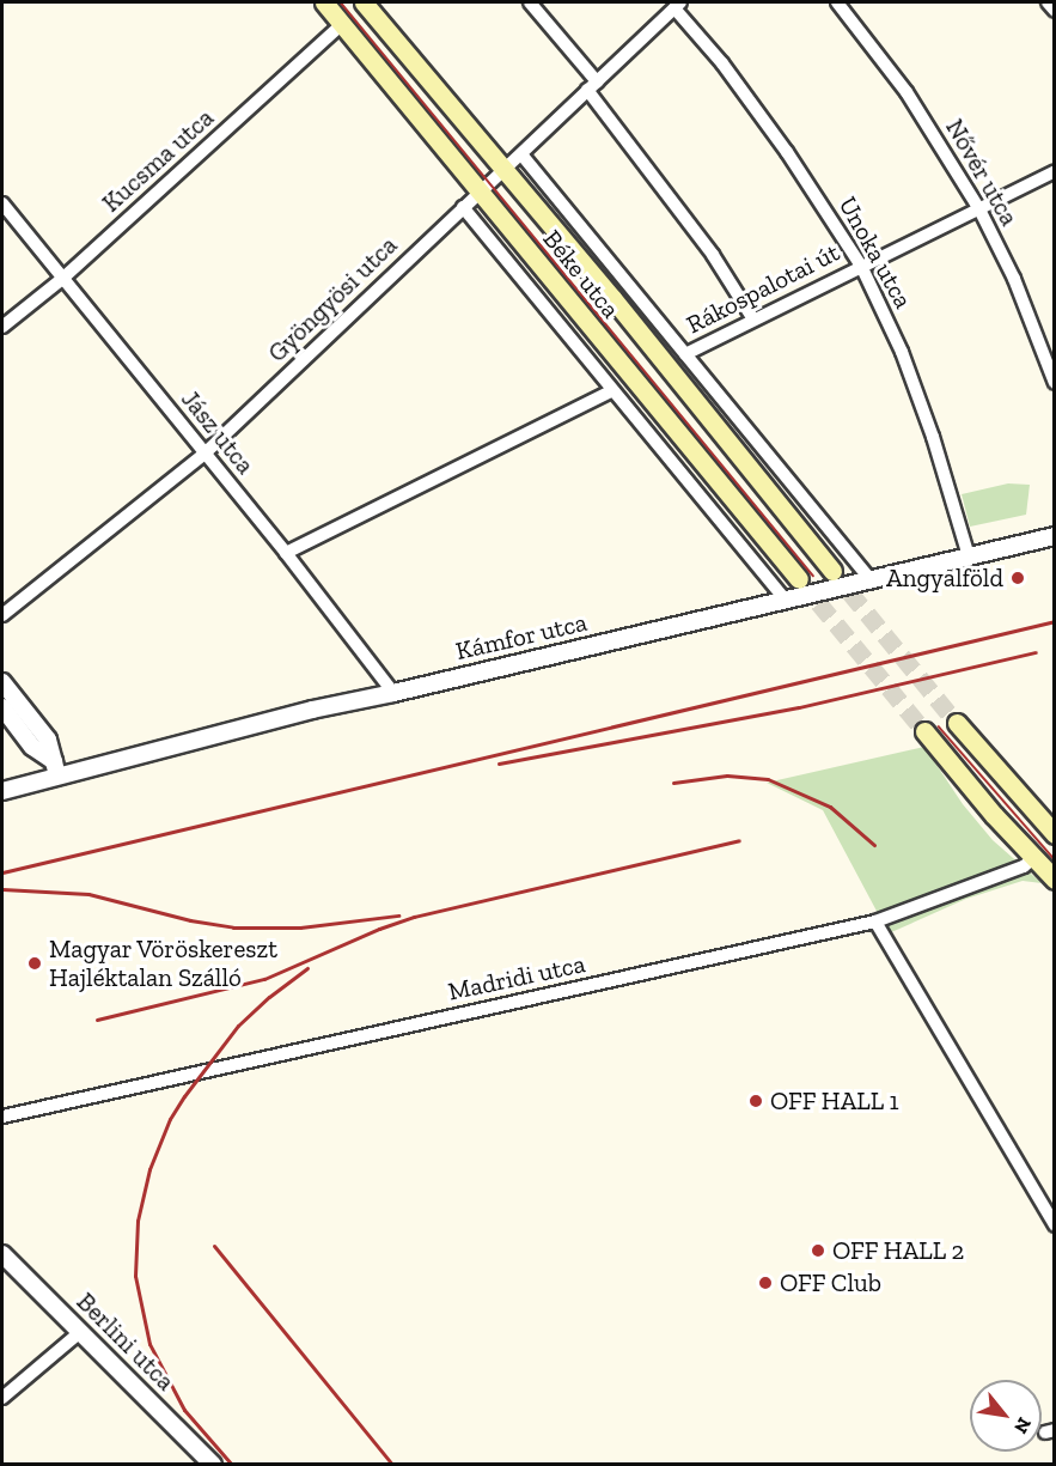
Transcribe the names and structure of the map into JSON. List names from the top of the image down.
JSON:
{
  "streets": {
    "main road": ["Béke utca"],
    "street": [
      "Kucsma utca",
      "Nővér utca",
      "Unoka utca",
      "Rákospalotai út",
      "Gyöngyösi utca",
      "Jász utca",
      "Kámfor utca",
      "Madridi utca",
      "Berlini utca"
    ]
  },
  "crossings": [
    ["Kucsma utca", "Béke utca"],
    ["Kucsma utca", "Jász utca"],
    ["Nővér utca", "Rákospalotai út"],
    ["Unoka utca", "Rákospalotai út"],
    ["Unoka utca", "Gyöngyösi utca"],
    ["Unoka utca", "Kámfor utca"],
    ["Béke utca", "Rákospalotai út"],
    ["Béke utca", "Gyöngyösi utca"],
    ["Béke utca", "Kámfor utca"],
    ["Gyöngyösi utca", "Jász utca"],
    ["Jász utca", "Kámfor utca"]
  ],
  "places": [
    "Angyalföld",
    "Magyar Vöröskereszt Hajléktalan Szálló",
    "OFF HALL 1",
    "OFF HALL 2",
    "OFF Club"
  ],
  "north": "bottom right"
}
